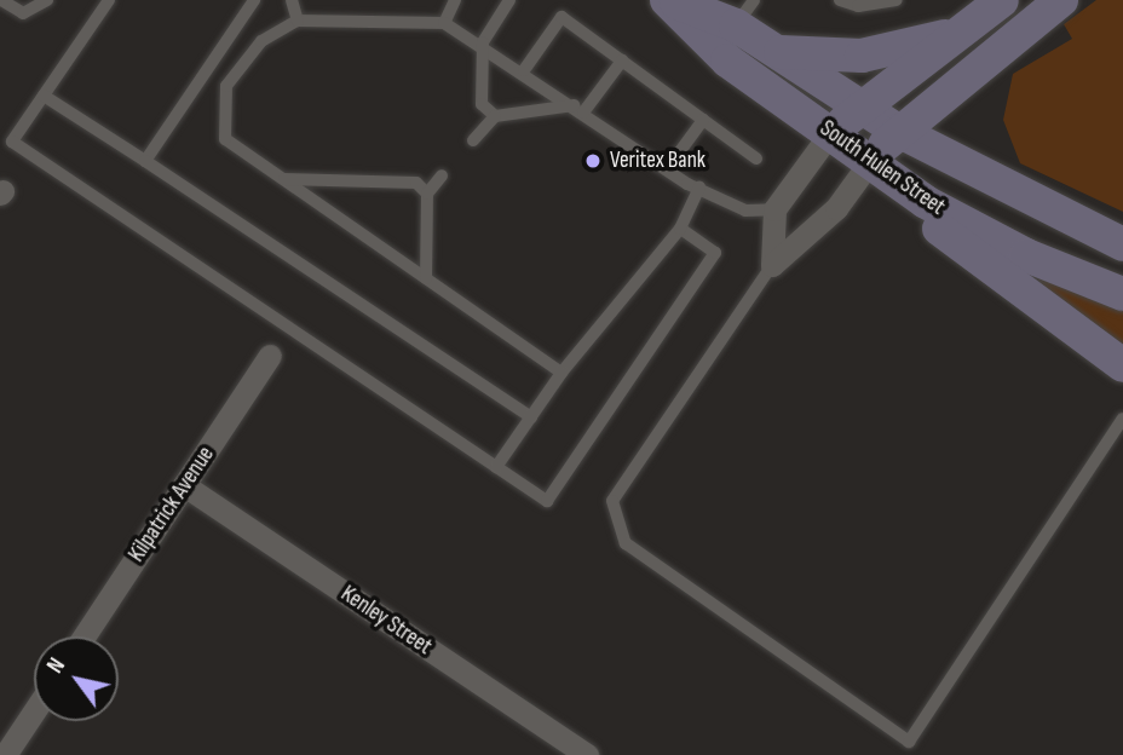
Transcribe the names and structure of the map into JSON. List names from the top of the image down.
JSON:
{
  "streets": {
    "main road": ["South Hulen Street"],
    "street": ["Kilpatrick Avenue", "Kenley Street"]
  },
  "crossings": [
    ["Kilpatrick Avenue", "Kenley Street"]
  ],
  "places": ["Veritex Bank"],
  "north": "top left"
}
